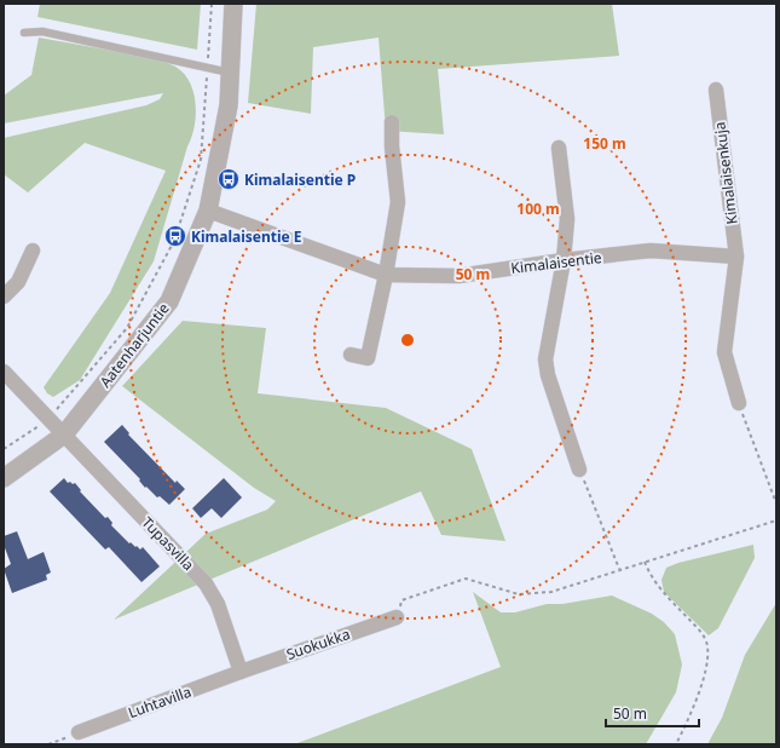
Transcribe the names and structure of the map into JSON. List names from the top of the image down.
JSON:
{
  "streets": {
    "street": [
      "Kimalaisenkuja",
      "Kimalaisentie",
      "Aatenharjuntie",
      "Tupasvilla",
      "Suokukka",
      "Luhtavilla"
    ]
  },
  "crossings": [
    ["Kimalaisenkuja", "Kimalaisentie"],
    ["Kimalaisentie", "Aatenharjuntie"],
    ["Aatenharjuntie", "Tupasvilla"],
    ["Tupasvilla", "Suokukka"],
    ["Tupasvilla", "Luhtavilla"],
    ["Suokukka", "Luhtavilla"]
  ],
  "places": {
    "bus stop": ["Kimalaisentie P", "Kimalaisentie E"]
  },
  "scale_bar": "50 m",
  "rings": ["150 m", "100 m", "50 m"]
}
